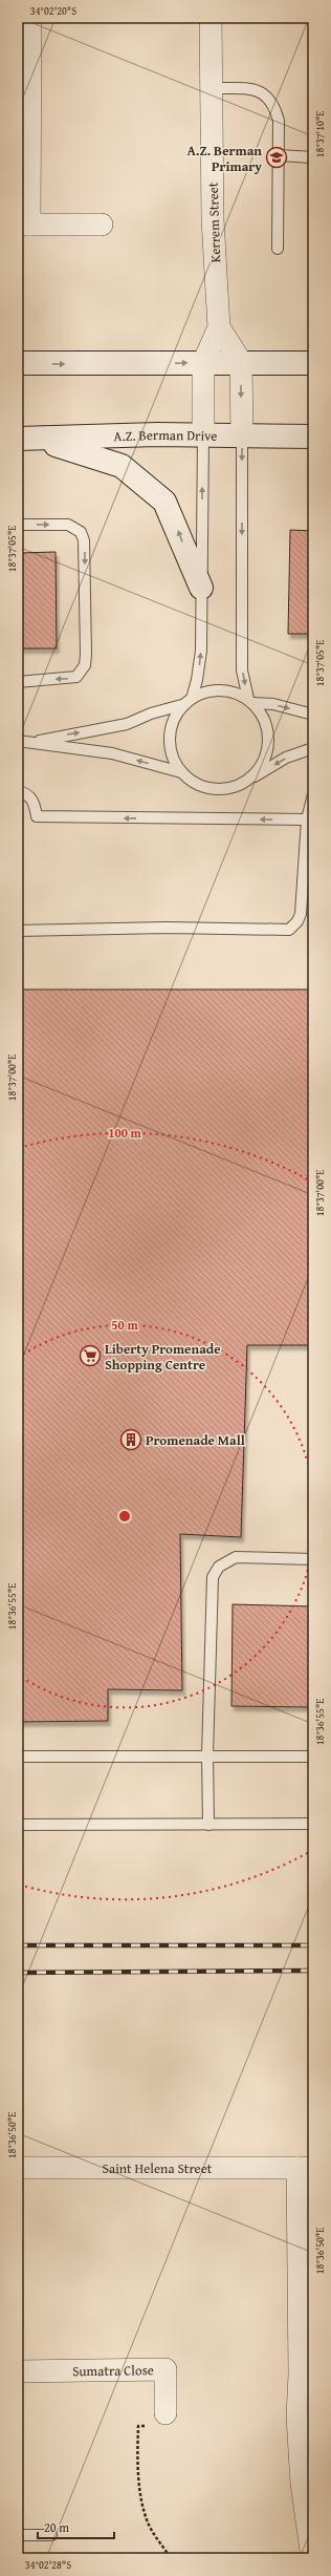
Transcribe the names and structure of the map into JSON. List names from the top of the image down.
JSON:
{
  "streets": {
    "main road": ["A.Z. Berman Drive"],
    "street": ["Kerrem Street", "Saint Helena Street", "Sumatra Close"]
  },
  "crossings": [
    ["Kerrem Street", "A.Z. Berman Drive"]
  ],
  "places": {
    "school or university": ["A.Z. Berman Primary"],
    "supermarket": ["Liberty Promenade Shopping Centre"],
    "building": ["Promenade Mall"]
  },
  "scale_bar": "20 m",
  "coordinates": [
    "34°02'20\"S",
    "18°37'10\"E",
    "18°37'05\"E",
    "18°37'00\"E",
    "18°36'55\"E",
    "18°36'50\"E",
    "34°02'28\"S"
  ],
  "rings": ["100 m", "50 m"]
}
